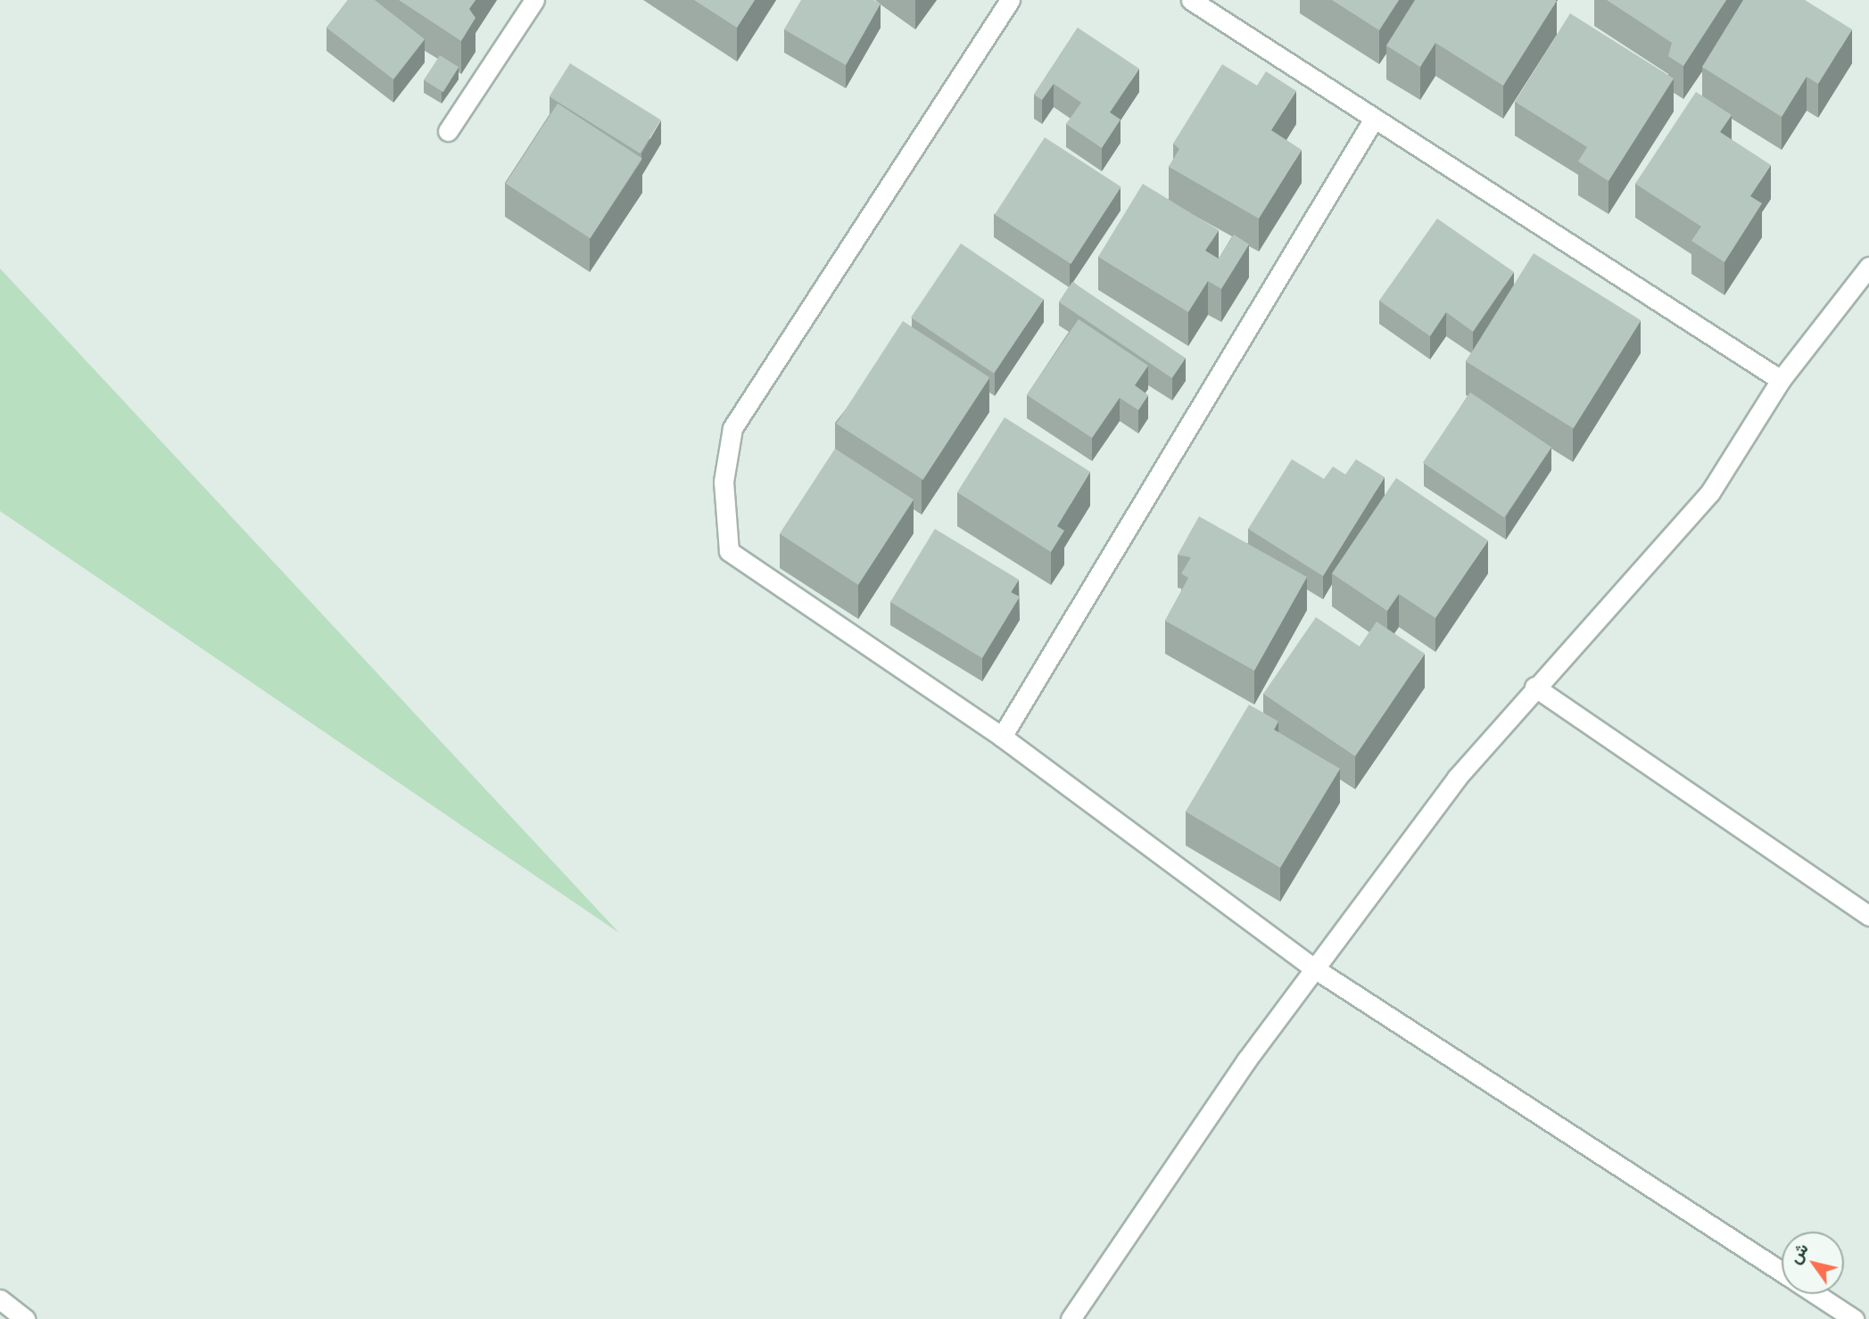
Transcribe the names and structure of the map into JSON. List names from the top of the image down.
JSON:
{
  "north": "top left"
}
